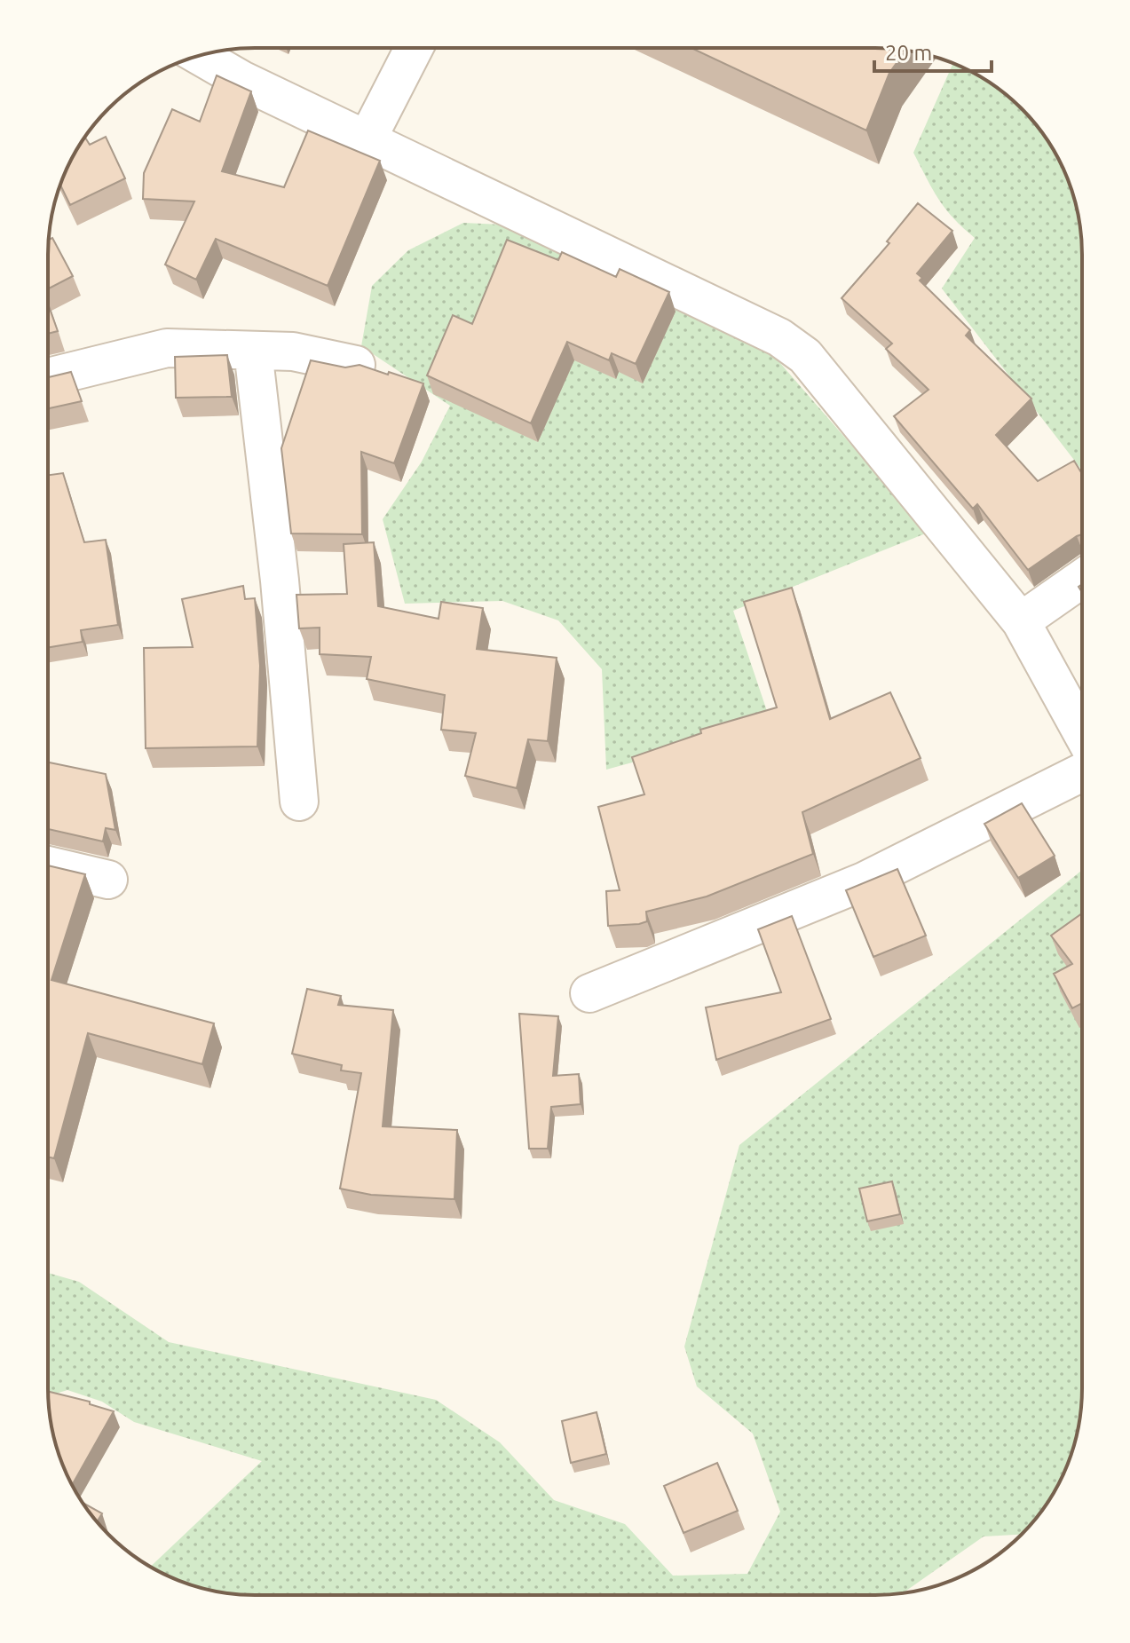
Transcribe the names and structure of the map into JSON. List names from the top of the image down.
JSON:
{
  "scale_bar": "20 m"
}
